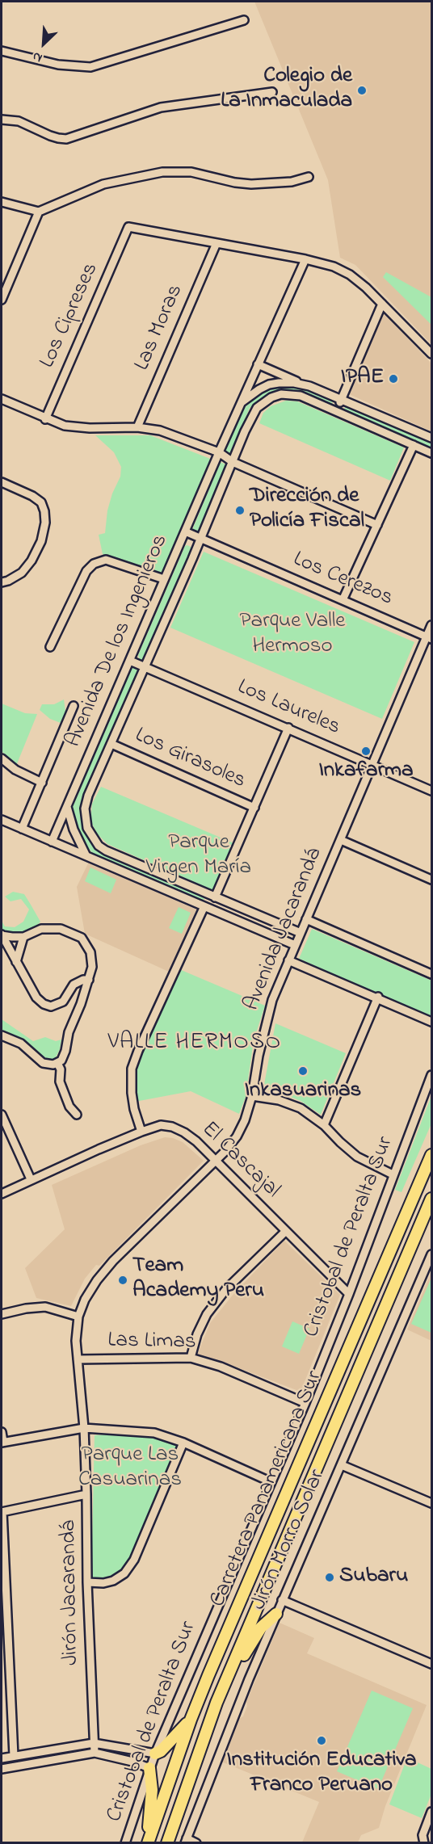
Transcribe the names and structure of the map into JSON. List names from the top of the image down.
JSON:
{
  "streets": {
    "highway": ["Carretera Panamericana Sur"],
    "street": [
      "Los Cipreses",
      "Las Moras",
      "Los Cerezos",
      "Avenida De los Ingenieros",
      "Los Laureles",
      "Los Girasoles",
      "Avenida Jacarandá",
      "El Cascajal",
      "Cristobal de Peralta Sur",
      "Las Limas",
      "Jirón Morro Solar",
      "Jirón Jacarandá"
    ]
  },
  "crossings": [
    ["Los Cipreses", "Las Moras"],
    ["Los Cerezos", "Avenida De los Ingenieros"],
    ["Los Cerezos", "Avenida Jacarandá"],
    ["Avenida De los Ingenieros", "Los Laureles"],
    ["Avenida De los Ingenieros", "Los Girasoles"],
    ["Avenida De los Ingenieros", "Avenida Jacarandá"],
    ["Los Laureles", "Avenida Jacarandá"],
    ["Avenida Jacarandá", "El Cascajal"],
    ["Avenida Jacarandá", "Jirón Jacarandá"],
    ["El Cascajal", "Cristobal de Peralta Sur"],
    ["Cristobal de Peralta Sur", "Las Limas"],
    ["Las Limas", "Jirón Jacarandá"]
  ],
  "districts": ["VALLE HERMOSO"],
  "parks": ["Parque Valle Hermoso", "Parque Virgen María", "Parque Las Casuarinas"],
  "places": [
    "Colegio de La Inmaculada",
    "IPAE",
    "Dirección de Policía Fiscal",
    "Inkafarma",
    "Inkasuarinas",
    "Team Academy Peru",
    "Subaru",
    "Institución Educativa Franco Peruano"
  ],
  "north": "bottom left"
}
